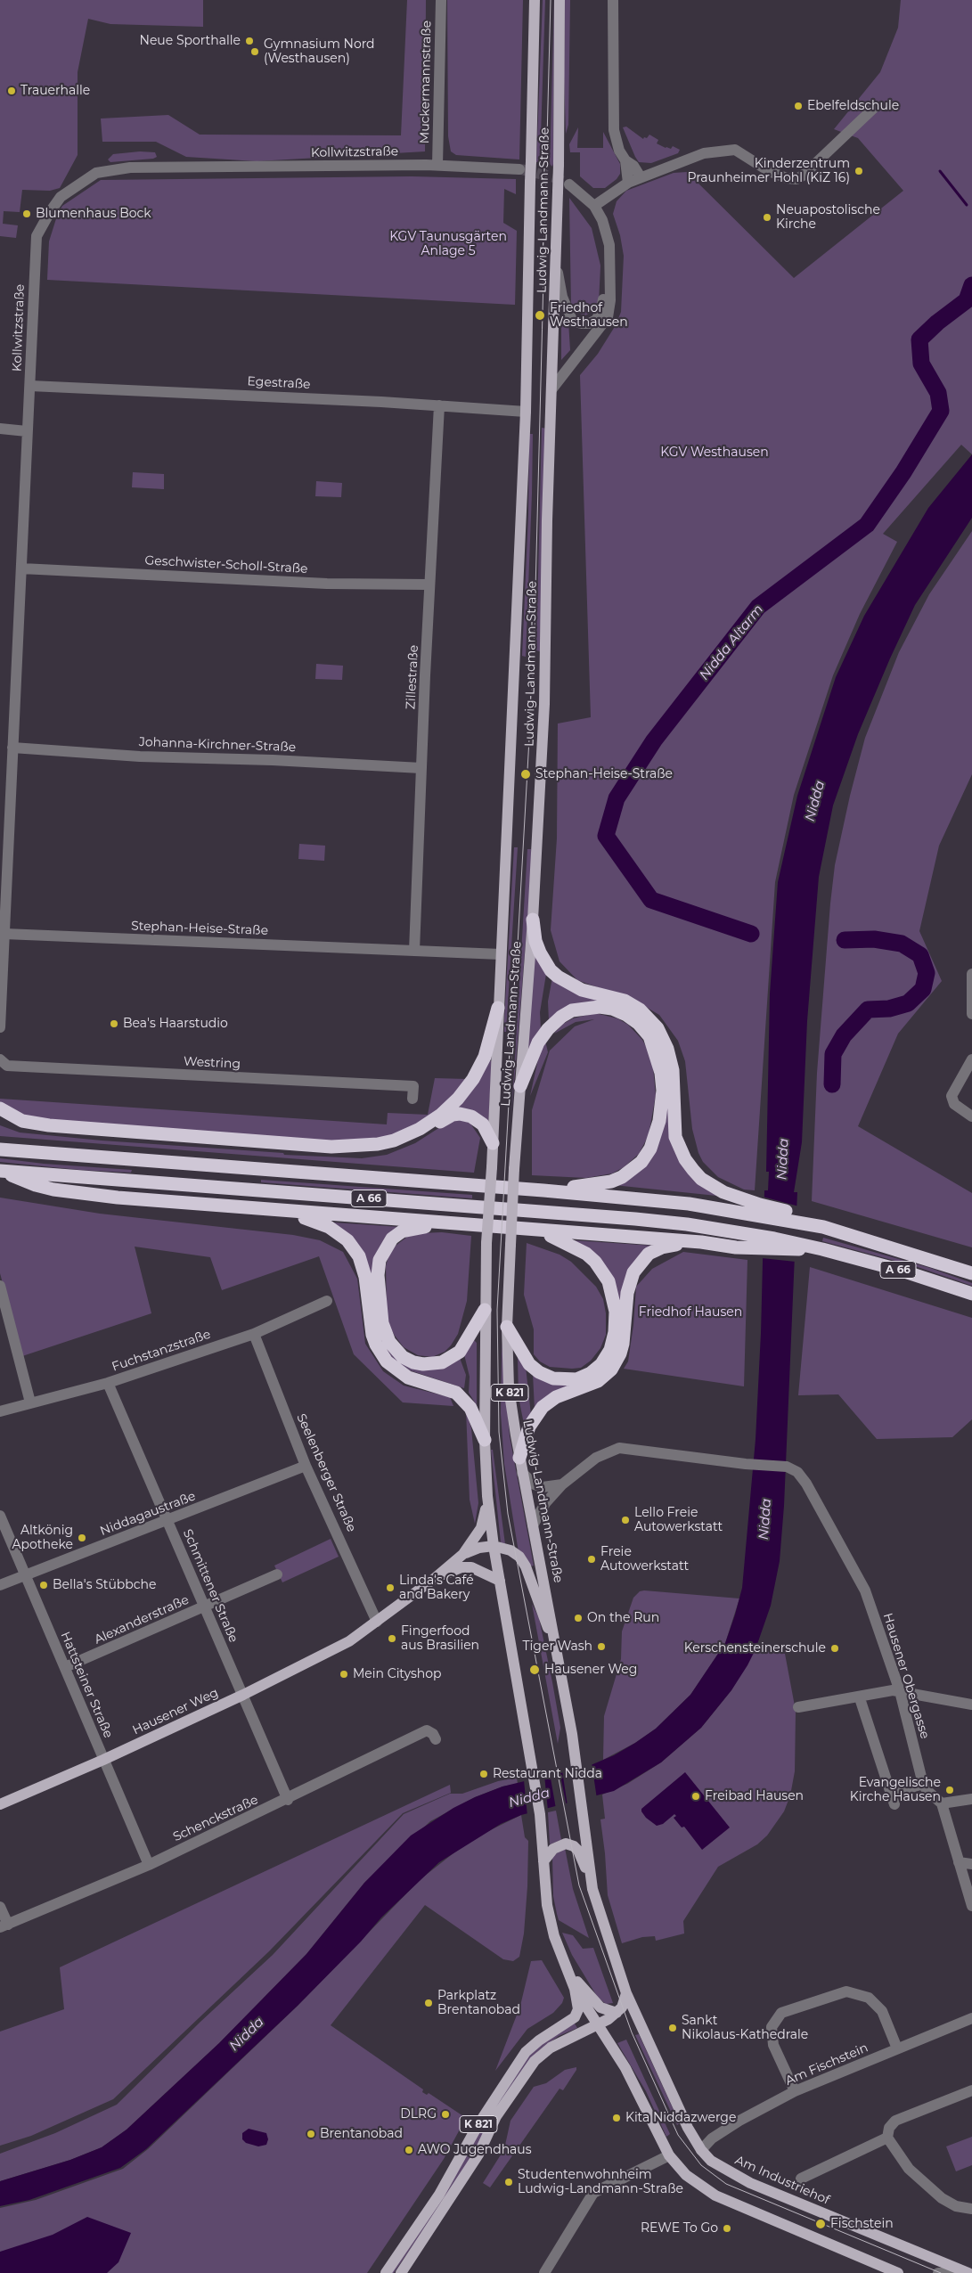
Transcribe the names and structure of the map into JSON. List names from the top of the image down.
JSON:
{
  "streets": {
    "highway": ["A 66"],
    "main road": [
      "Ludwig-Landmann-Straße",
      "K 821",
      "Hausener Weg",
      "Am Industriehof"
    ],
    "street": [
      "Muckermannstraße",
      "Kollwitzstraße",
      "Egestraße",
      "Geschwister-Scholl-Straße",
      "Zillestraße",
      "Johanna-Kirchner-Straße",
      "Stephan-Heise-Straße",
      "Westring",
      "Fuchstanzstraße",
      "Seelenberger Straße",
      "Niddagaustraße",
      "Schmittener Straße",
      "Alexanderstraße",
      "Hausener Obergasse",
      "Hattsteiner Straße",
      "Schenckstraße",
      "Am Fischstein"
    ]
  },
  "crossings": [
    ["Muckermannstraße", "Kollwitzstraße"],
    ["Kollwitzstraße", "Egestraße"],
    ["Kollwitzstraße", "Geschwister-Scholl-Straße"],
    ["Kollwitzstraße", "Johanna-Kirchner-Straße"],
    ["Kollwitzstraße", "Stephan-Heise-Straße"],
    ["Ludwig-Landmann-Straße", "Egestraße"],
    ["Ludwig-Landmann-Straße", "Stephan-Heise-Straße"],
    ["Ludwig-Landmann-Straße", "K 821"],
    ["Ludwig-Landmann-Straße", "Am Industriehof"],
    ["Egestraße", "Zillestraße"],
    ["Geschwister-Scholl-Straße", "Zillestraße"],
    ["Zillestraße", "Johanna-Kirchner-Straße"],
    ["Zillestraße", "Stephan-Heise-Straße"],
    ["Fuchstanzstraße", "Seelenberger Straße"],
    ["Fuchstanzstraße", "Schmittener Straße"],
    ["K 821", "Am Industriehof"],
    ["Seelenberger Straße", "Niddagaustraße"],
    ["Seelenberger Straße", "Hausener Weg"],
    ["Niddagaustraße", "Schmittener Straße"],
    ["Niddagaustraße", "Hattsteiner Straße"],
    ["Schmittener Straße", "Alexanderstraße"],
    ["Schmittener Straße", "Hausener Weg"],
    ["Schmittener Straße", "Schenckstraße"],
    ["Alexanderstraße", "Hattsteiner Straße"],
    ["Hattsteiner Straße", "Hausener Weg"],
    ["Hattsteiner Straße", "Schenckstraße"],
    ["Am Fischstein", "Am Industriehof"]
  ],
  "water": ["Nidda Altarm", "Nidda"],
  "parks": ["KGV Taunusgärten Anlage 5", "KGV Westhausen", "Friedhof Hausen"],
  "places": [
    "Neue Sporthalle",
    "Gymnasium Nord (Westhausen)",
    "Trauerhalle",
    "Ebelfeldschule",
    "Kinderzentrum Praunheimer Hohl (KiZ 16)",
    "Blumenhaus Bock",
    "Neuapostolische Kirche",
    "Friedhof Westhausen",
    "Stephan-Heise-Straße",
    "Bea's Haarstudio",
    "Lello Freie Autowerkstatt",
    "Altkönig Apotheke",
    "Freie Autowerkstatt",
    "Bella's Stübbche",
    "Linda‘s Café and Bakery",
    "On the Run",
    "Fingerfood aus Brasilien",
    "Tiger Wash",
    "Kerschensteinerschule",
    "Hausener Weg",
    "Mein Cityshop",
    "Restaurant Nidda",
    "Evangelische Kirche Hausen",
    "Freibad Hausen",
    "Parkplatz Brentanobad",
    "Sankt Nikolaus-Kathedrale",
    "DLRG",
    "Kita Niddazwerge",
    "Brentanobad",
    "AWO Jugendhaus",
    "Studentenwohnheim Ludwig-Landmann-Straße",
    "Fischstein",
    "REWE To Go"
  ]
}
